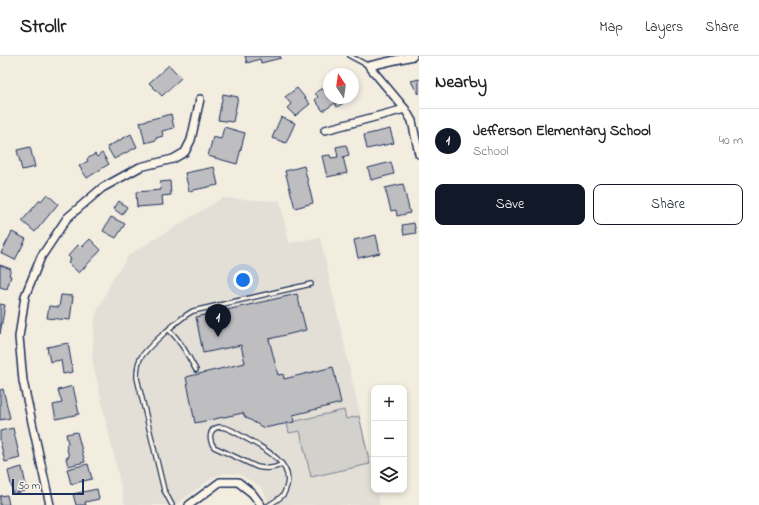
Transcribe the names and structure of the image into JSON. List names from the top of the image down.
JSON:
{
  "scale_bar": "50 m",
  "north": "top",
  "page": {
    "header": "Strollr",
    "nav": ["Map", "Layers", "Share"],
    "heading": "Nearby",
    "list": [
      {
        "mark": "1",
        "name": "Jefferson Elementary School",
        "note": "School",
        "value": "40 m"
      }
    ],
    "buttons": ["Save", "Share"],
    "pins": "1",
    "map_buttons": ["+", "−"],
    "scale": "50 m"
  }
}
